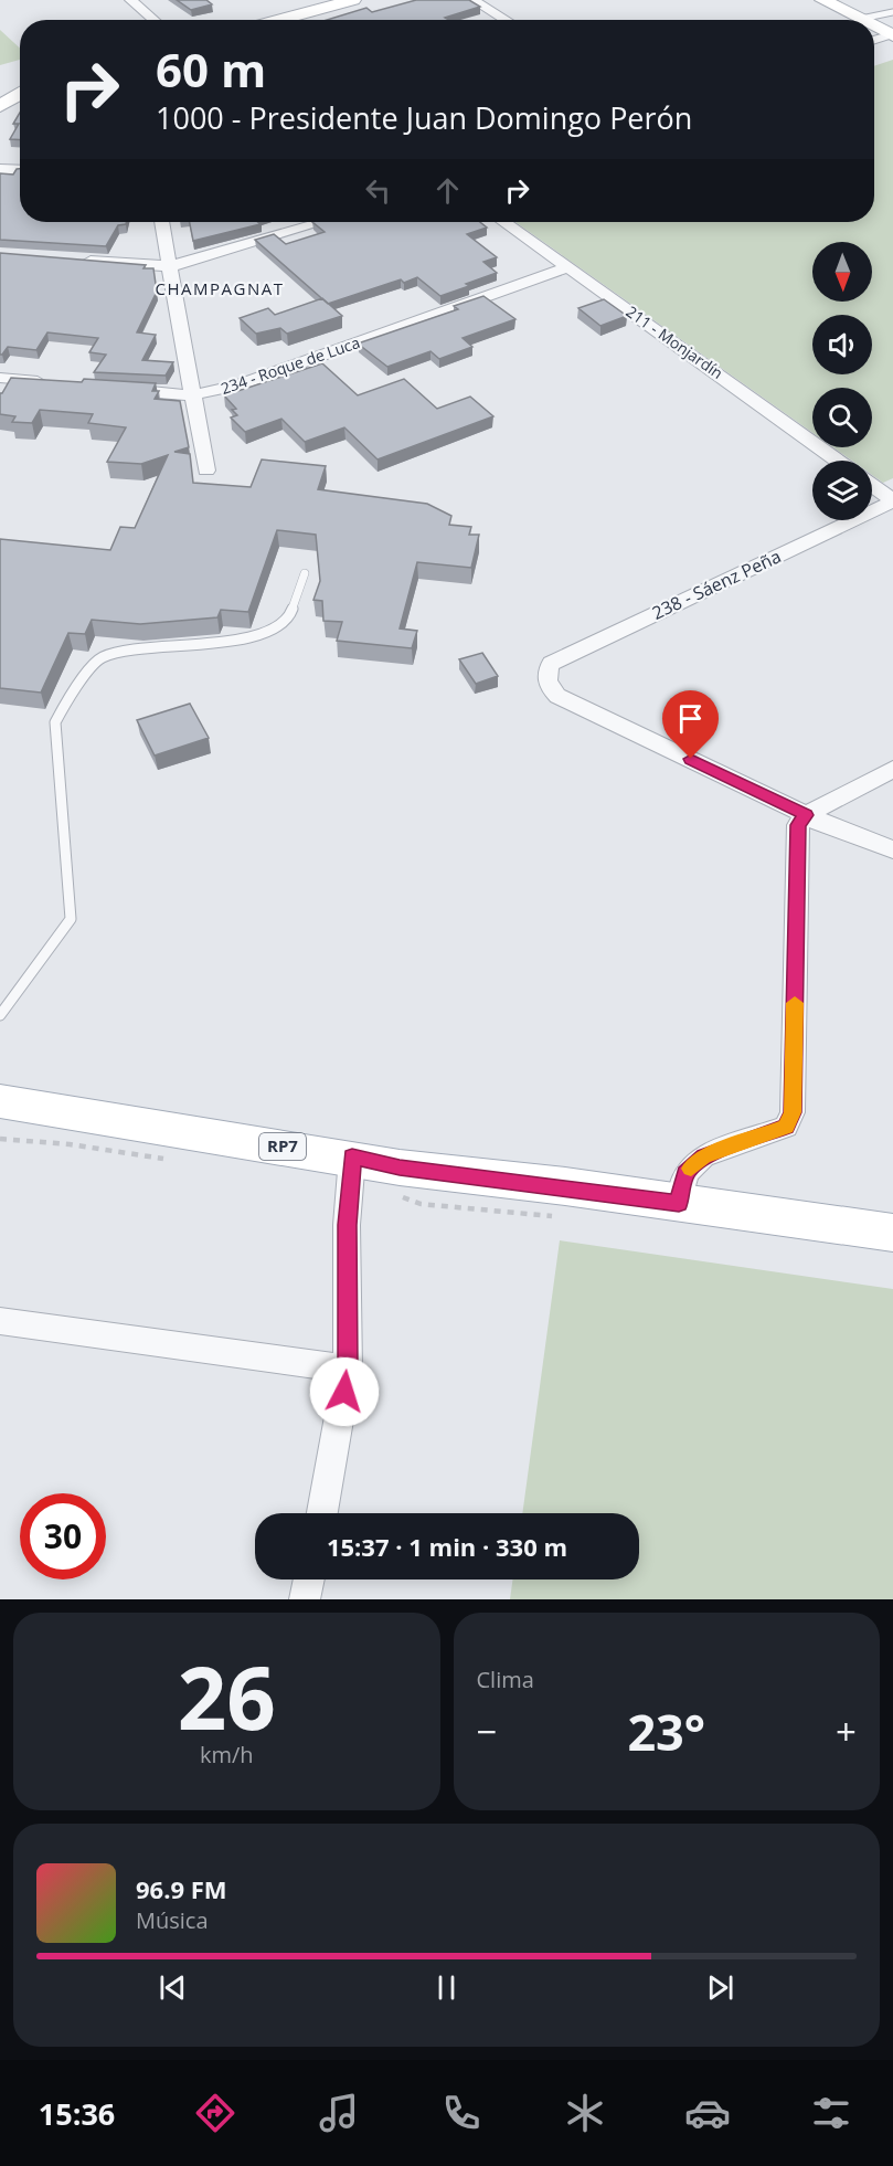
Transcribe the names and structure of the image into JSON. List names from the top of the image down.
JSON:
{
  "streets": {
    "main road": ["RP7"],
    "street": ["211 - Monjardín", "234 - Roque de Luca", "238 - Sáenz Peña"]
  },
  "crossings": [
    ["211 - Monjardín", "234 - Roque de Luca"]
  ],
  "districts": ["CHAMPAGNAT"],
  "north": "bottom",
  "page": {
    "turn": ["60 m", "1000 - Presidente Juan Domingo Perón"],
    "limit": "30",
    "trip": "15:37 · 1 min · 330 m",
    "tile": [
      ["26", "km/h"],
      "Clima"
    ],
    "heat": ["−", "23°", "+"],
    "song": ["96.9 FM", "Música"],
    "tabs": "15:36"
  }
}
